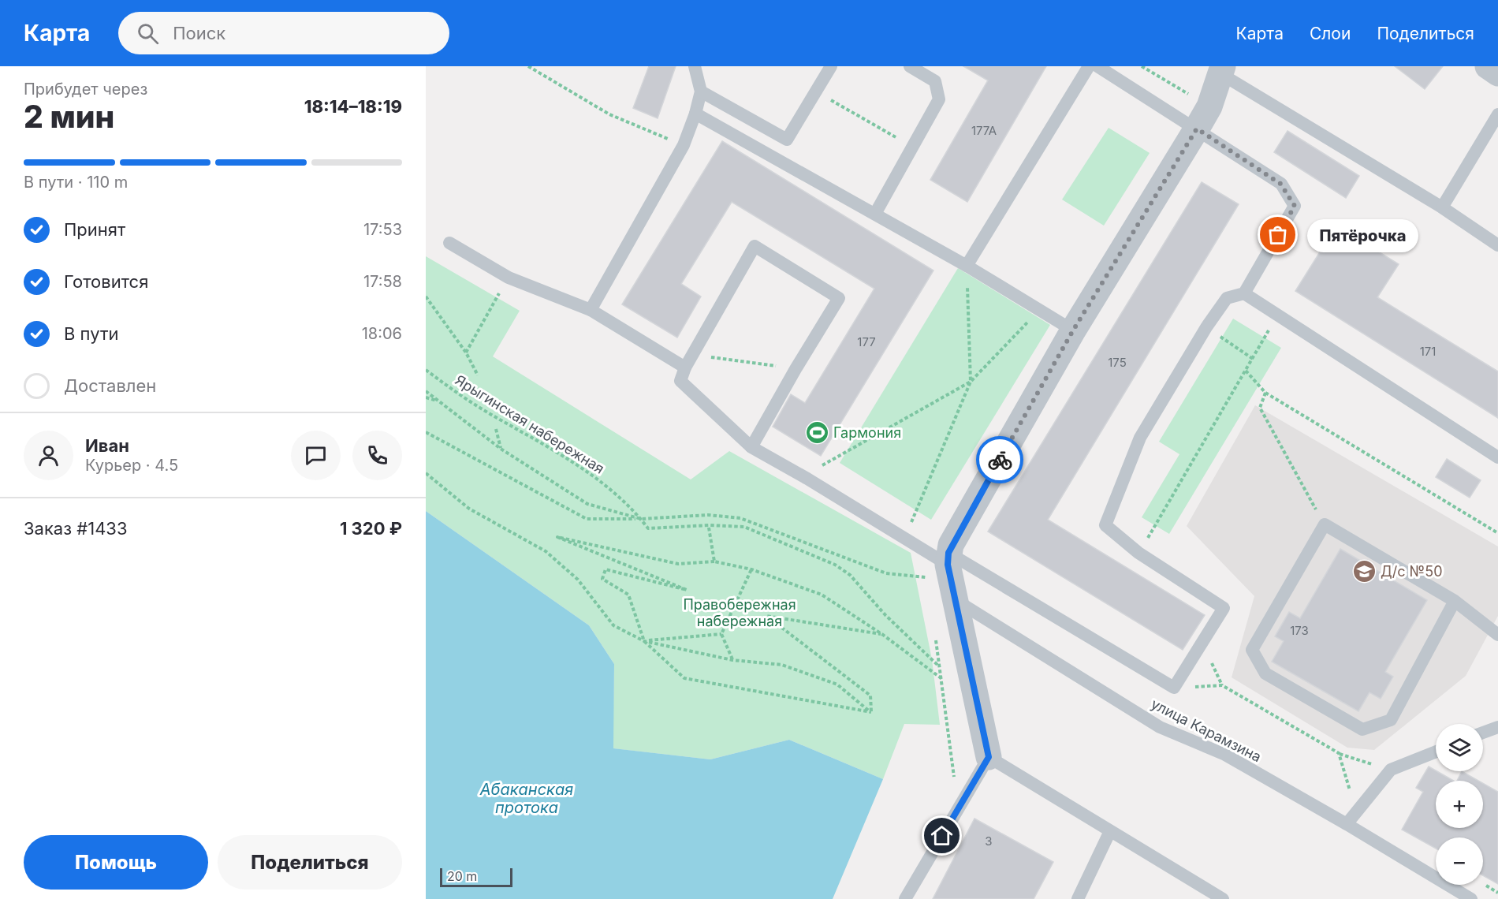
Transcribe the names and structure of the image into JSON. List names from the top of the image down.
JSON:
{
  "streets": {
    "lane": ["улица Карамзина"],
    "path": ["Ярыгинская набережная"]
  },
  "water": ["Абаканская протока"],
  "parks": ["Правобережная набережная"],
  "places": {
    "other": ["Пятёрочка"],
    "sports": ["Гармония"],
    "school or university": ["Д/с №50"]
  },
  "house_numbers": [
    "177А",
    "177",
    "171",
    "175",
    "173",
    "3"
  ],
  "scale_bar": "20 m",
  "page": {
    "header": "Карта",
    "search": "Поиск",
    "nav": ["Карта", "Слои", "Поделиться"],
    "heading": ["2 мин", "Прибудет через", "18:14–18:19"],
    "panel": [
      "Иван",
      "Курьер · 4.5",
      "Заказ #1433",
      "1 320 ₽"
    ],
    "bar": "В пути · 110 m",
    "list": [
      ["Принят", "17:53"],
      ["Готовится", "17:58"],
      ["В пути", "18:06"],
      "Доставлен"
    ],
    "bubble": "Пятёрочка",
    "map_buttons": ["+", "−"],
    "buttons": ["Помощь", "Поделиться"],
    "scale": "20 m"
  }
}
